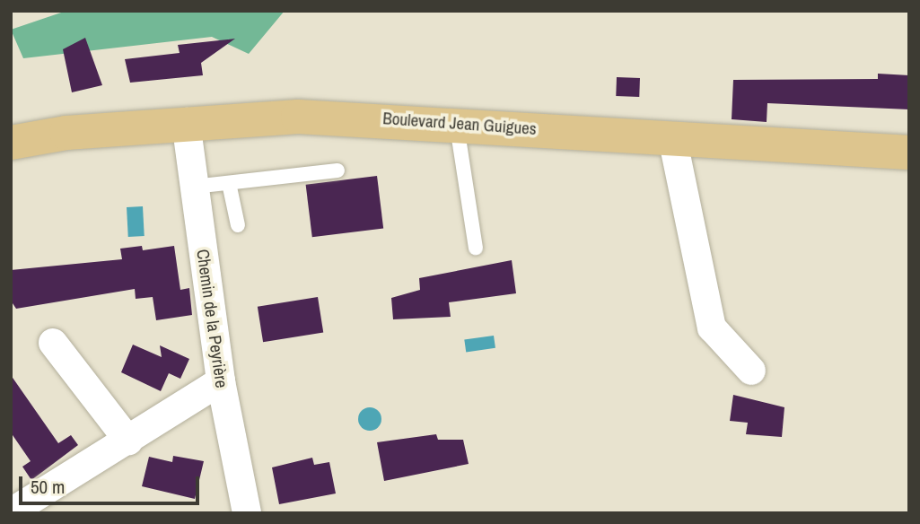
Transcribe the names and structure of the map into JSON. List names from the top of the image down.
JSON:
{
  "streets": {
    "main road": ["Boulevard Jean Guigues"],
    "street": ["Chemin de la Peyrière"]
  },
  "crossings": [
    ["Boulevard Jean Guigues", "Chemin de la Peyrière"]
  ],
  "scale_bar": "50 m"
}
